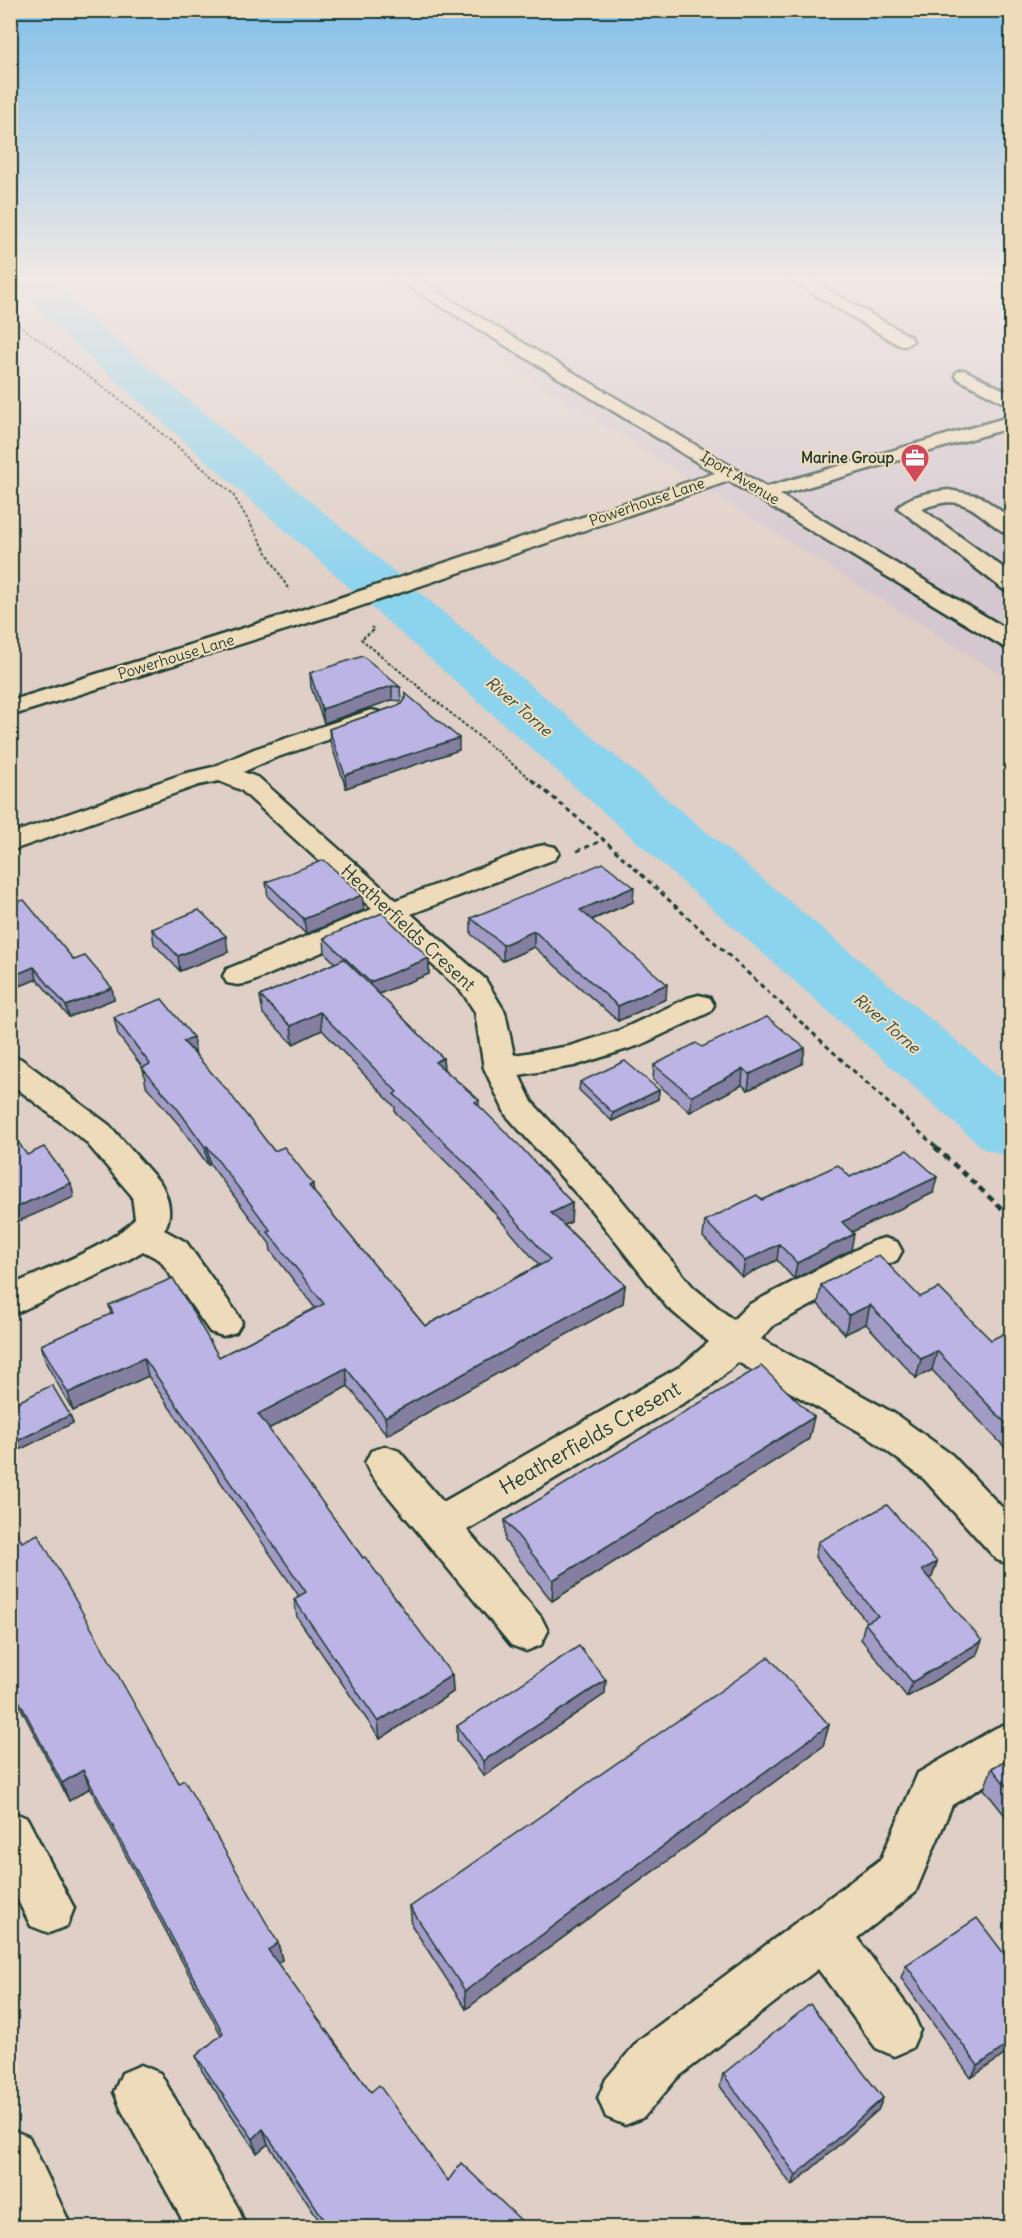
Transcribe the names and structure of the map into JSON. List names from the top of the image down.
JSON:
{
  "streets": {
    "street": ["Iport Avenue", "Powerhouse Lane", "Heatherfields Cresent"]
  },
  "crossings": [
    ["Iport Avenue", "Powerhouse Lane"]
  ],
  "water": ["River Torne"],
  "places": {
    "office": ["Marine Group"]
  }
}
